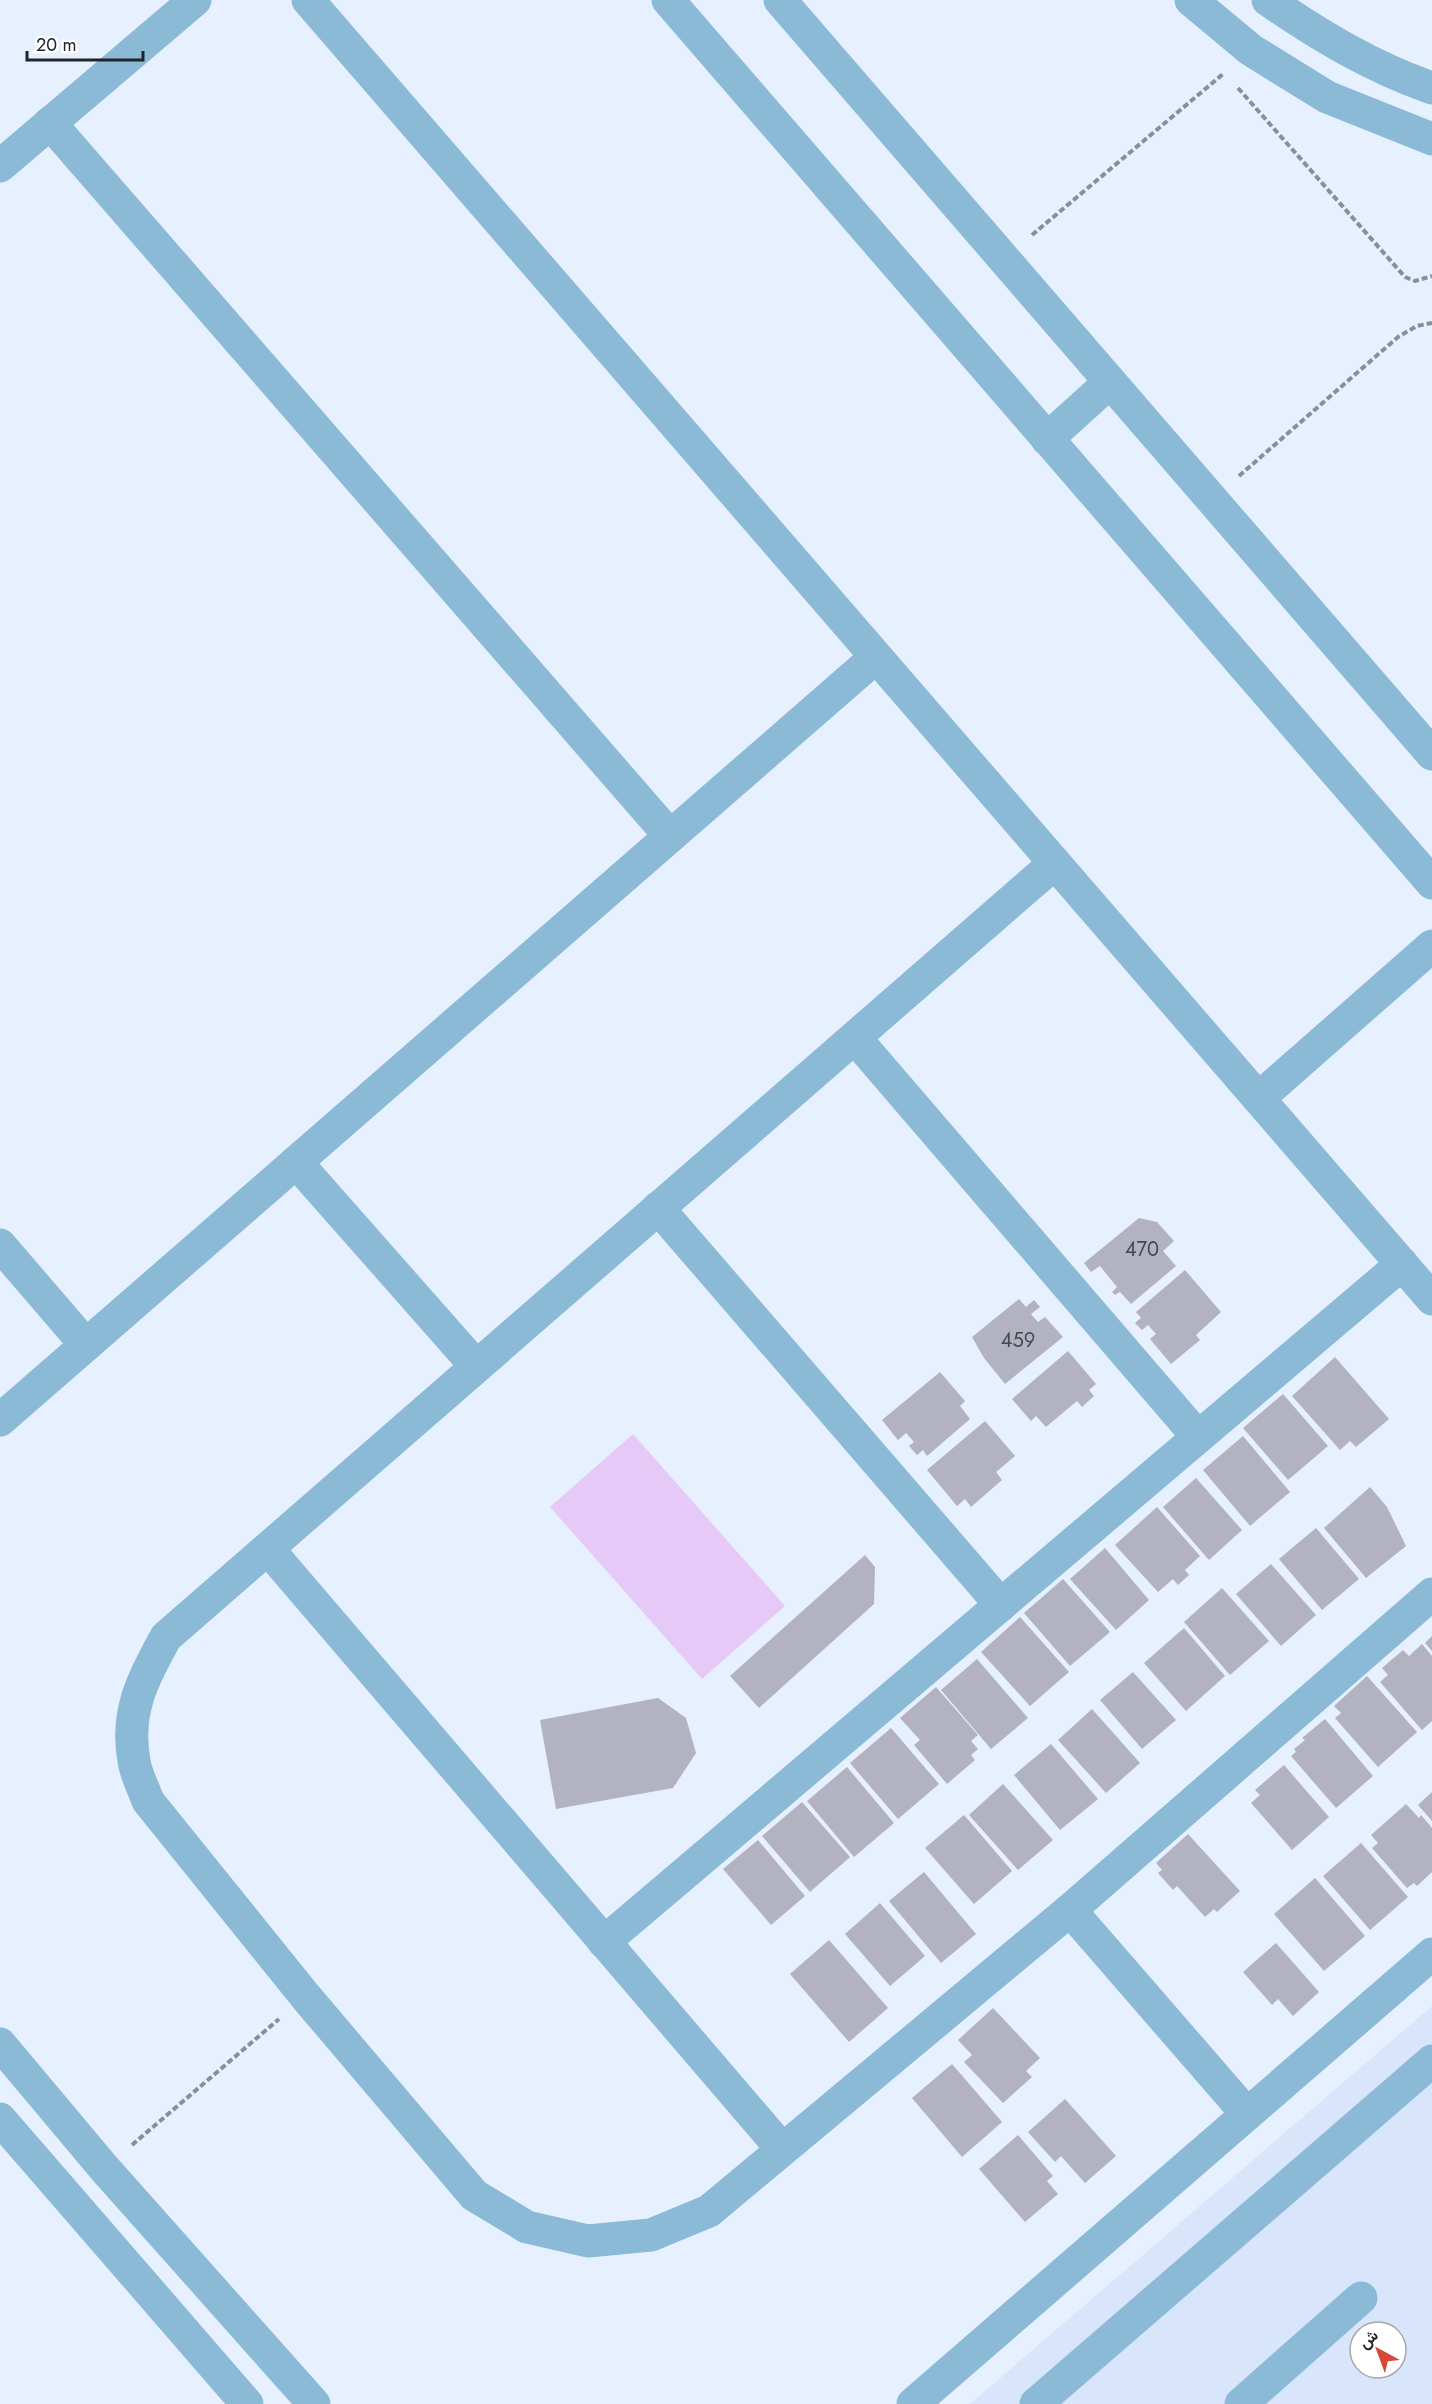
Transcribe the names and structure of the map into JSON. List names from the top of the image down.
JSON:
{
  "house_numbers": ["470", "459"],
  "scale_bar": "20 m",
  "north": "top left"
}
